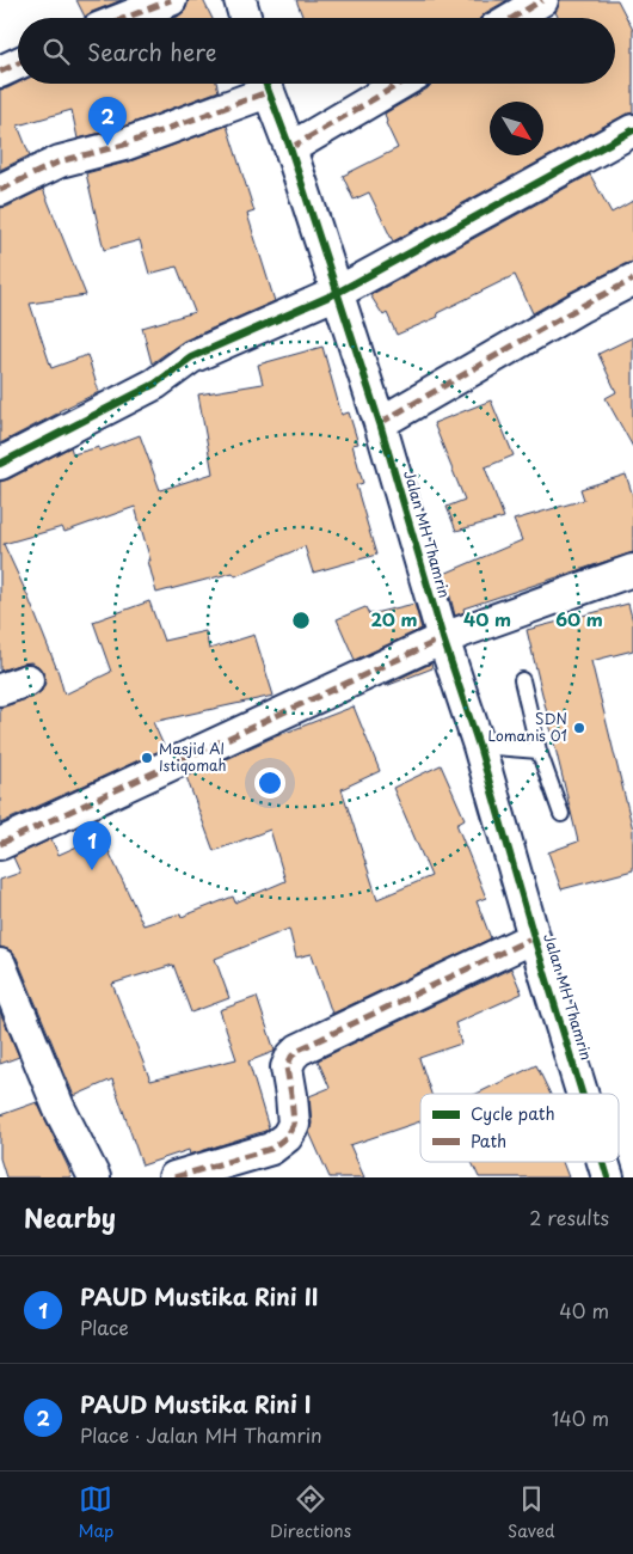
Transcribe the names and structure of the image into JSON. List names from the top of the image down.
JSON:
{
  "streets": {
    "street": ["Jalan MH Thamrin"]
  },
  "places": ["SDN Lomanis 01", "Masjid Al Istiqomah"],
  "legend": ["Cycle path", "Path"],
  "north": "bottom right",
  "page": {
    "search": "Search here",
    "pins": ["2", "1"],
    "heading": ["Nearby", "2 results"],
    "list": [
      {
        "mark": "1",
        "name": "PAUD Mustika Rini II",
        "note": "Place",
        "value": "40 m"
      },
      {
        "mark": "2",
        "name": "PAUD Mustika Rini I",
        "note": "Place · Jalan MH Thamrin",
        "value": "140 m"
      }
    ],
    "nav": ["Map", "Directions", "Saved"]
  },
  "rings": ["20 m", "40 m", "60 m"]
}
